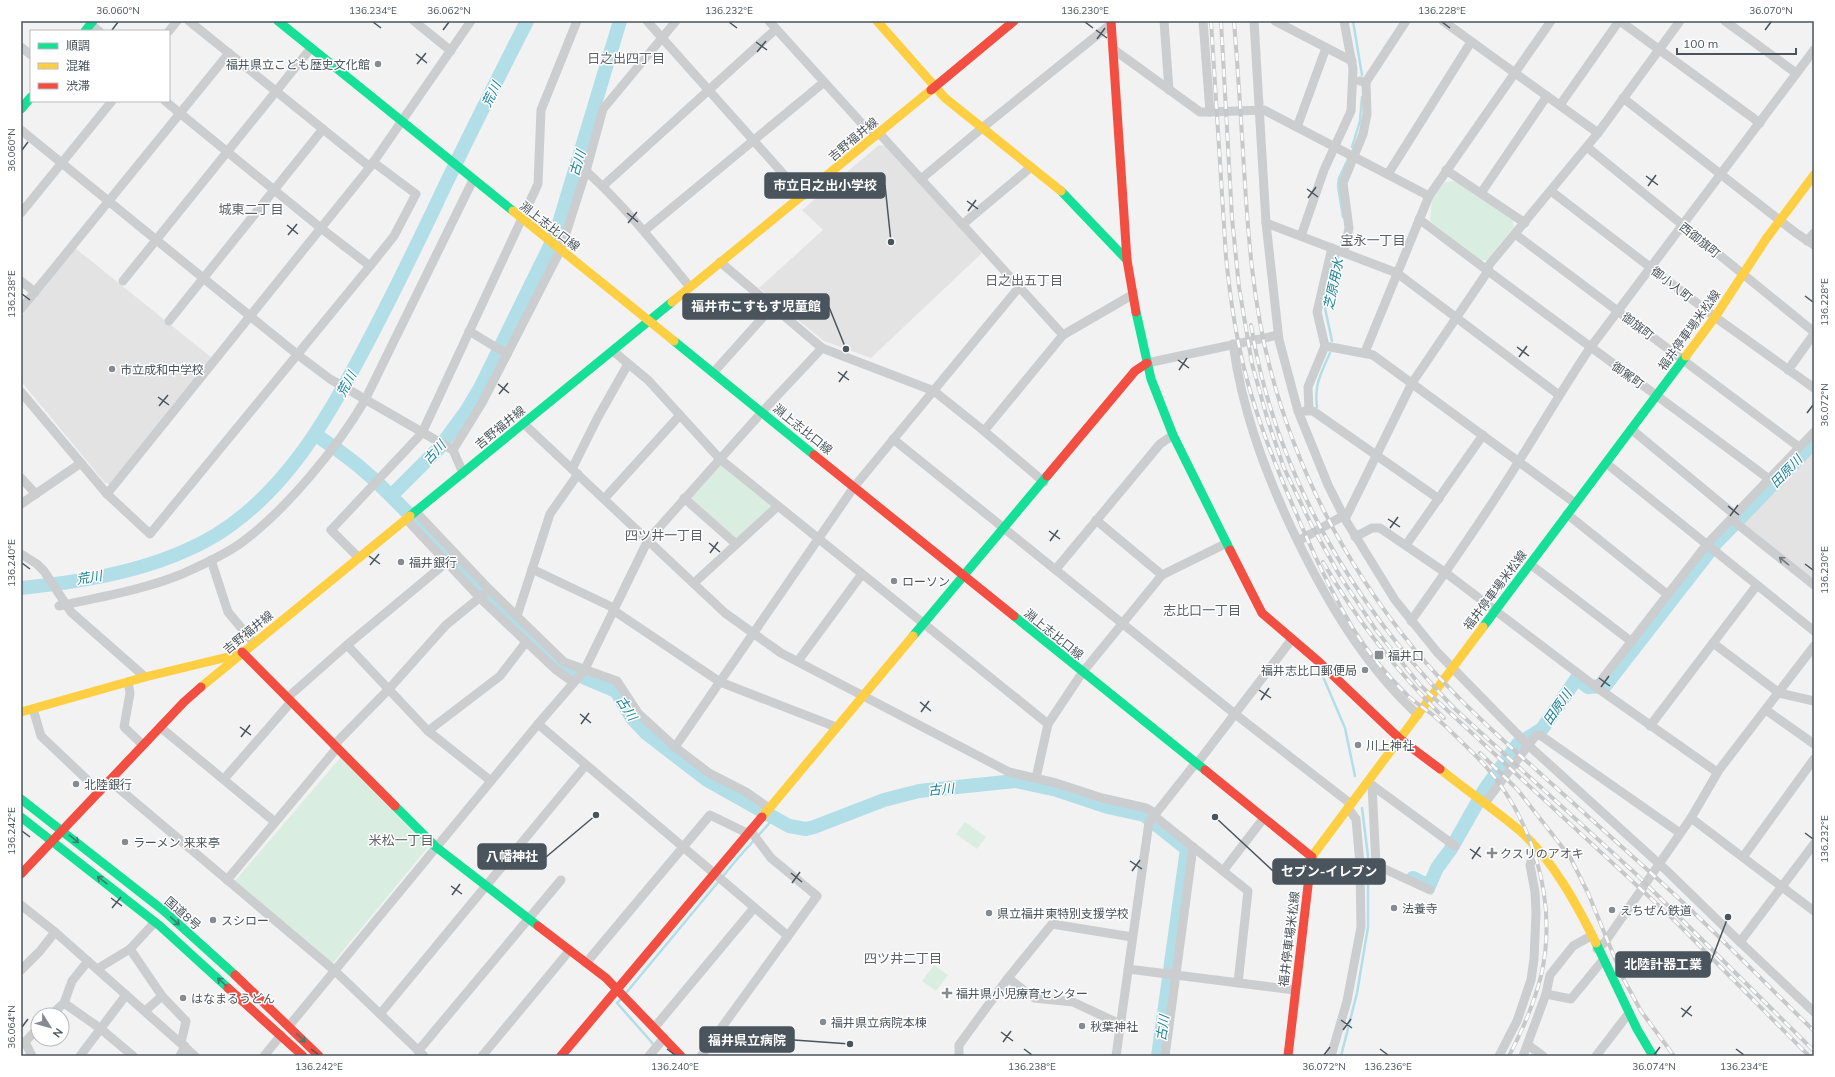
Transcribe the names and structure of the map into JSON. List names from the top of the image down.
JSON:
{
  "streets": {
    "main road": [
      "吉野福井線",
      "淵上志比口線",
      "福井停車場米松線",
      "国道8号"
    ],
    "street": [
      "西御旗町",
      "御小人町",
      "御旗町",
      "御駕町"
    ]
  },
  "crossings": [
    ["吉野福井線", "淵上志比口線"],
    ["吉野福井線", "国道8号"],
    ["淵上志比口線", "福井停車場米松線"],
    ["西御旗町", "福井停車場米松線"],
    ["御小人町", "福井停車場米松線"],
    ["御旗町", "福井停車場米松線"],
    ["福井停車場米松線", "御駕町"]
  ],
  "districts": [
    "日之出四丁目",
    "城東二丁目",
    "宝永一丁目",
    "日之出五丁目",
    "四ツ井一丁目",
    "志比口一丁目",
    "米松一丁目",
    "四ツ井二丁目"
  ],
  "water": [
    "荒川",
    "古川",
    "芝原用水",
    "田原川"
  ],
  "places": {
    "other": [
      "福井県立こども歴史文化館",
      "市立日之出小学校",
      "福井市こすもす児童館",
      "市立成和中学校",
      "福井銀行",
      "ローソン",
      "福井志比口郵便局",
      "川上神社",
      "北陸銀行",
      "八幡神社",
      "セブン-イレブン",
      "ラーメン 来来亭",
      "法養寺",
      "えちぜん鉄道",
      "県立福井東特別支援学校",
      "北陸計器工業",
      "スシロー",
      "はなまるうどん",
      "福井県立病院本棟",
      "秋葉神社",
      "福井県立病院"
    ],
    "transit": ["福井口"],
    "health": ["クスリのアオキ", "福井県小児療育センター"]
  },
  "legend": ["順調", "混雑", "渋滞"],
  "scale_bar": "100 m",
  "north": "bottom right",
  "coordinates": [
    "36.060°N",
    "136.234°E",
    "36.062°N",
    "136.232°E",
    "136.230°E",
    "136.228°E",
    "36.070°N",
    "136.238°E",
    "36.072°N",
    "136.240°E",
    "136.242°E",
    "36.064°N",
    "136.236°E",
    "36.074°N"
  ]
}
